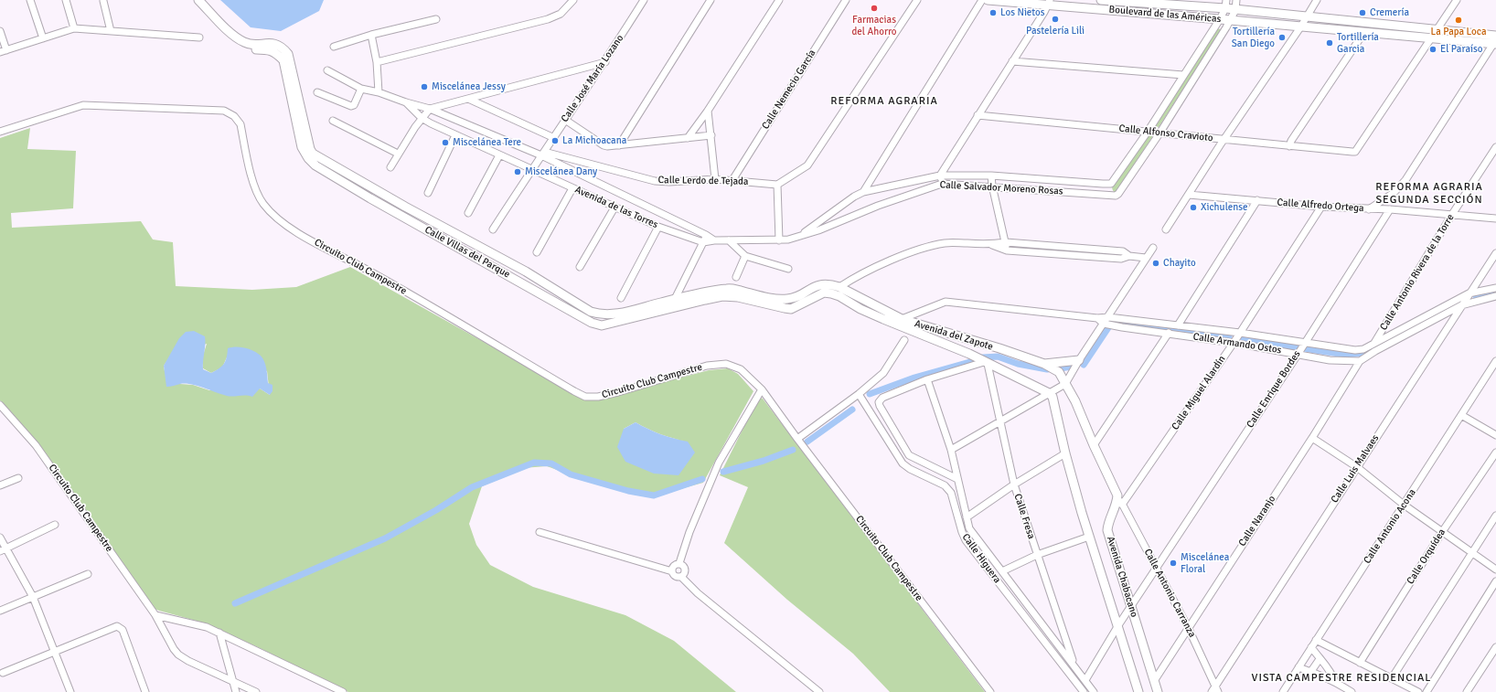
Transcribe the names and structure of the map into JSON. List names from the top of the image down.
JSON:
{
  "streets": {
    "main road": [
      "Boulevard de las Américas",
      "Calle Villas del Parque",
      "Avenida del Zapote",
      "Avenida Chabacano"
    ],
    "street": [
      "Calle José María Lozano",
      "Calle Nemecio García",
      "Calle Alfonso Cravioto",
      "Calle Lerdo de Tejada",
      "Calle Salvador Moreno Rosas",
      "Calle Alfredo Ortega",
      "Avenida de las Torres",
      "Circuito Club Campestre",
      "Calle Antonio Rivera de la Torre",
      "Calle Armando Ostos",
      "Calle Enrique Bordes",
      "Calle Miguel Alardín",
      "Calle Luis Malvaes",
      "Calle Fresa",
      "Calle Naranjo",
      "Calle Antonio Acona",
      "Calle Orquídea",
      "Calle Higuera",
      "Calle Antonio Carranza"
    ]
  },
  "crossings": [
    ["Boulevard de las Américas", "Calle Alfonso Cravioto"],
    ["Boulevard de las Américas", "Calle Salvador Moreno Rosas"],
    ["Calle José María Lozano", "Calle Lerdo de Tejada"],
    ["Calle José María Lozano", "Avenida de las Torres"],
    ["Calle Nemecio García", "Calle Lerdo de Tejada"],
    ["Calle Alfonso Cravioto", "Calle Salvador Moreno Rosas"],
    ["Calle Lerdo de Tejada", "Avenida de las Torres"],
    ["Calle Salvador Moreno Rosas", "Avenida de las Torres"],
    ["Calle Alfredo Ortega", "Calle Antonio Rivera de la Torre"],
    ["Calle Alfredo Ortega", "Calle Enrique Bordes"],
    ["Calle Alfredo Ortega", "Calle Miguel Alardín"],
    ["Calle Villas del Parque", "Avenida del Zapote"],
    ["Calle Antonio Rivera de la Torre", "Calle Armando Ostos"],
    ["Avenida del Zapote", "Calle Armando Ostos"],
    ["Avenida del Zapote", "Calle Fresa"],
    ["Avenida del Zapote", "Avenida Chabacano"],
    ["Calle Armando Ostos", "Calle Enrique Bordes"],
    ["Calle Armando Ostos", "Calle Miguel Alardín"],
    ["Calle Armando Ostos", "Calle Luis Malvaes"],
    ["Calle Armando Ostos", "Calle Naranjo"],
    ["Calle Enrique Bordes", "Calle Higuera"],
    ["Calle Enrique Bordes", "Avenida Chabacano"],
    ["Calle Enrique Bordes", "Calle Antonio Carranza"],
    ["Calle Miguel Alardín", "Calle Antonio Carranza"],
    ["Calle Luis Malvaes", "Calle Antonio Carranza"],
    ["Calle Fresa", "Calle Higuera"],
    ["Calle Naranjo", "Avenida Chabacano"],
    ["Calle Naranjo", "Calle Antonio Carranza"],
    ["Avenida Chabacano", "Calle Antonio Carranza"]
  ],
  "districts": ["REFORMA AGRARIA", "REFORMA AGRARIA SEGUNDA SECCIÓN", "VISTA CAMPESTRE RESIDENCIAL"],
  "places": [
    "Farmacias del Ahorro",
    "Los Nietos",
    "Cremería",
    "Pastelería Lili",
    "La Papa Loca",
    "Tortillería San Diego",
    "Tortillería Garcia",
    "El Paraíso",
    "Miscelánea Jessy",
    "La Michoacana",
    "Miscelánea Tere",
    "Miscelánea Dany",
    "Xichulense",
    "Chayito",
    "Miscelánea Floral"
  ]
}
